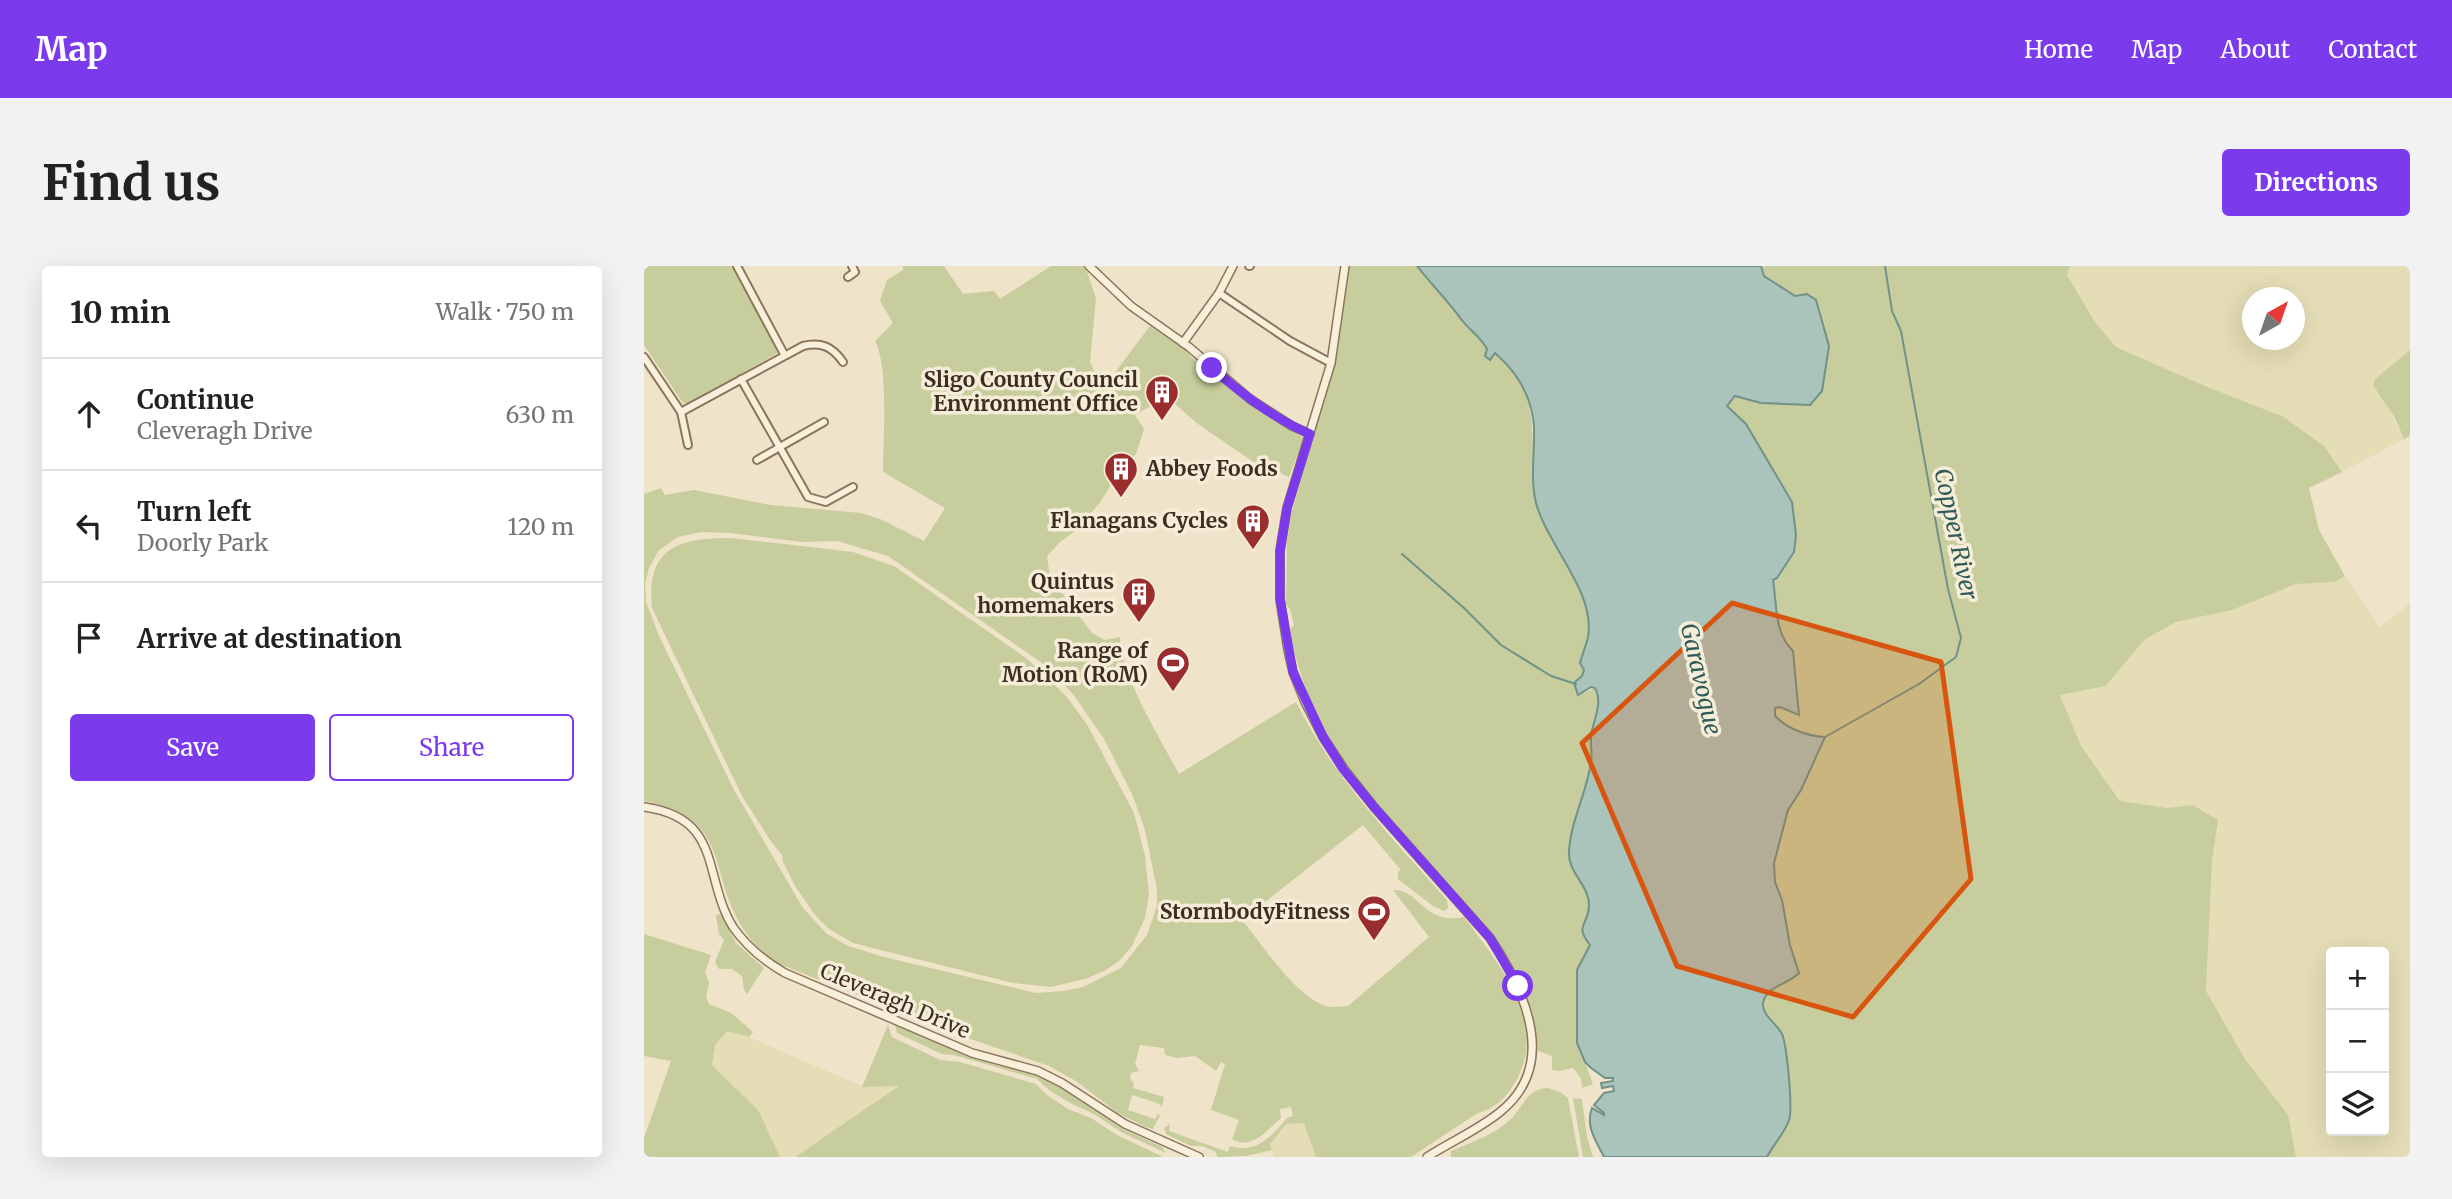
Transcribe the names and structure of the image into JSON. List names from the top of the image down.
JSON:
{
  "streets": {
    "street": ["Cleveragh Drive"]
  },
  "water": ["Copper River", "Garavogue"],
  "places": {
    "building": [
      "Sligo County Council Environment Office",
      "Abbey Foods",
      "Flanagans Cycles",
      "Quintus homemakers"
    ],
    "sports": ["Range of Motion (RoM)", "StormbodyFitness"]
  },
  "north": "top right",
  "page": {
    "header": "Map",
    "nav": [
      "Home",
      "Map",
      "About",
      "Contact"
    ],
    "buttons": [
      "Directions",
      ["Save", "Share"]
    ],
    "title": "Find us",
    "heading": ["10 min", "Walk · 750 m"],
    "list": [
      ["Continue", "Cleveragh Drive", "630 m"],
      ["Turn left", "Doorly Park", "120 m"],
      "Arrive at destination"
    ],
    "map_buttons": ["+", "−"]
  }
}
